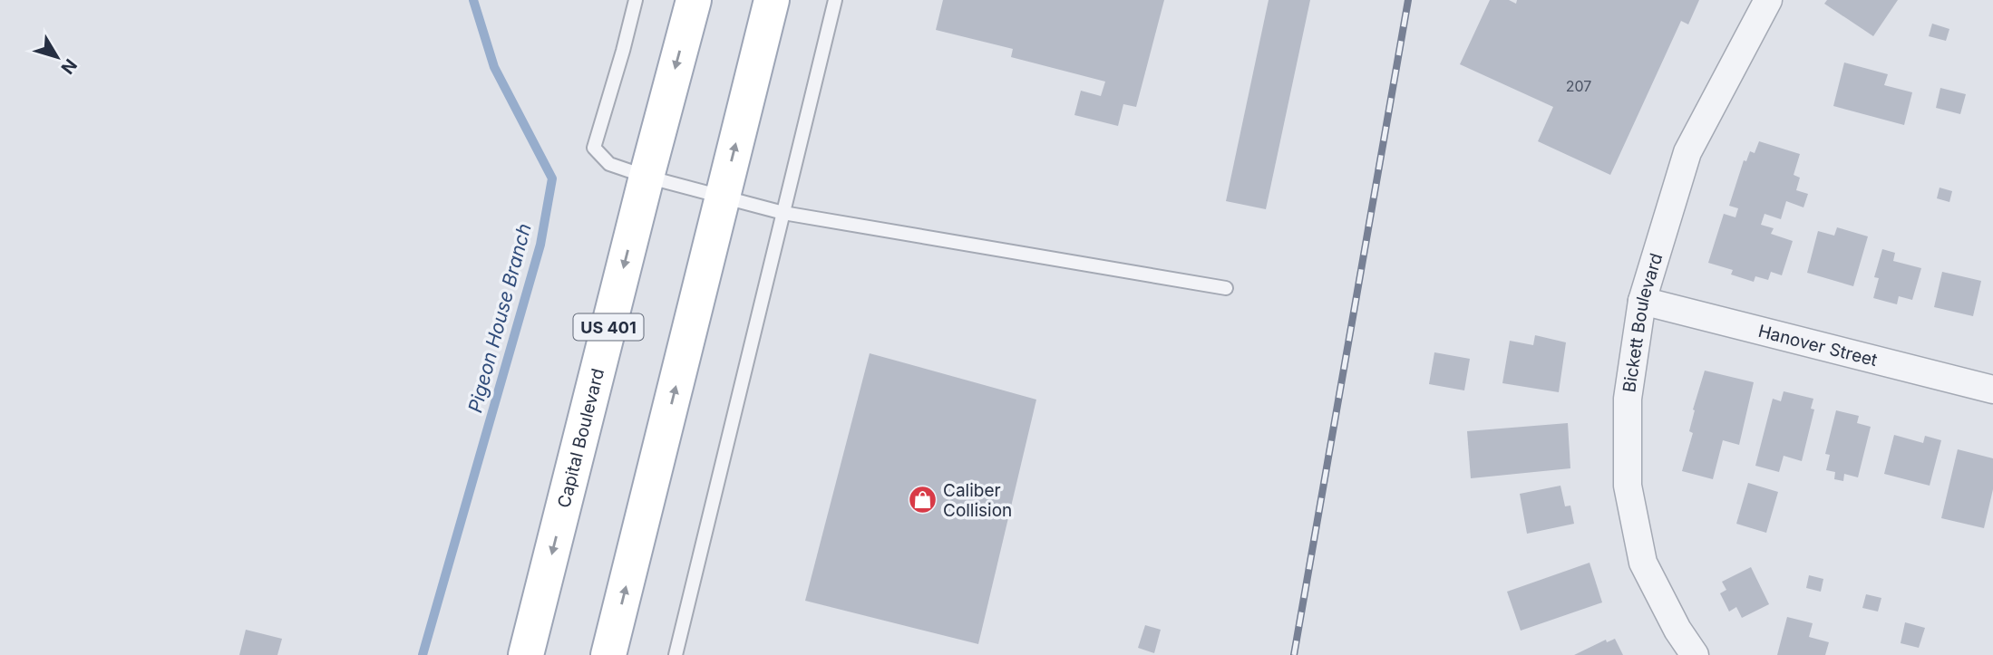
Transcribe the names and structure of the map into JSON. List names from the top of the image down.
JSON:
{
  "streets": {
    "main road": ["US 401", "Capital Boulevard"],
    "street": ["Bickett Boulevard", "Hanover Street"]
  },
  "crossings": [
    ["Bickett Boulevard", "Hanover Street"]
  ],
  "water": ["Pigeon House Branch"],
  "places": {
    "shop": ["Caliber Collision"]
  },
  "house_numbers": ["207"],
  "north": "bottom right"
}
